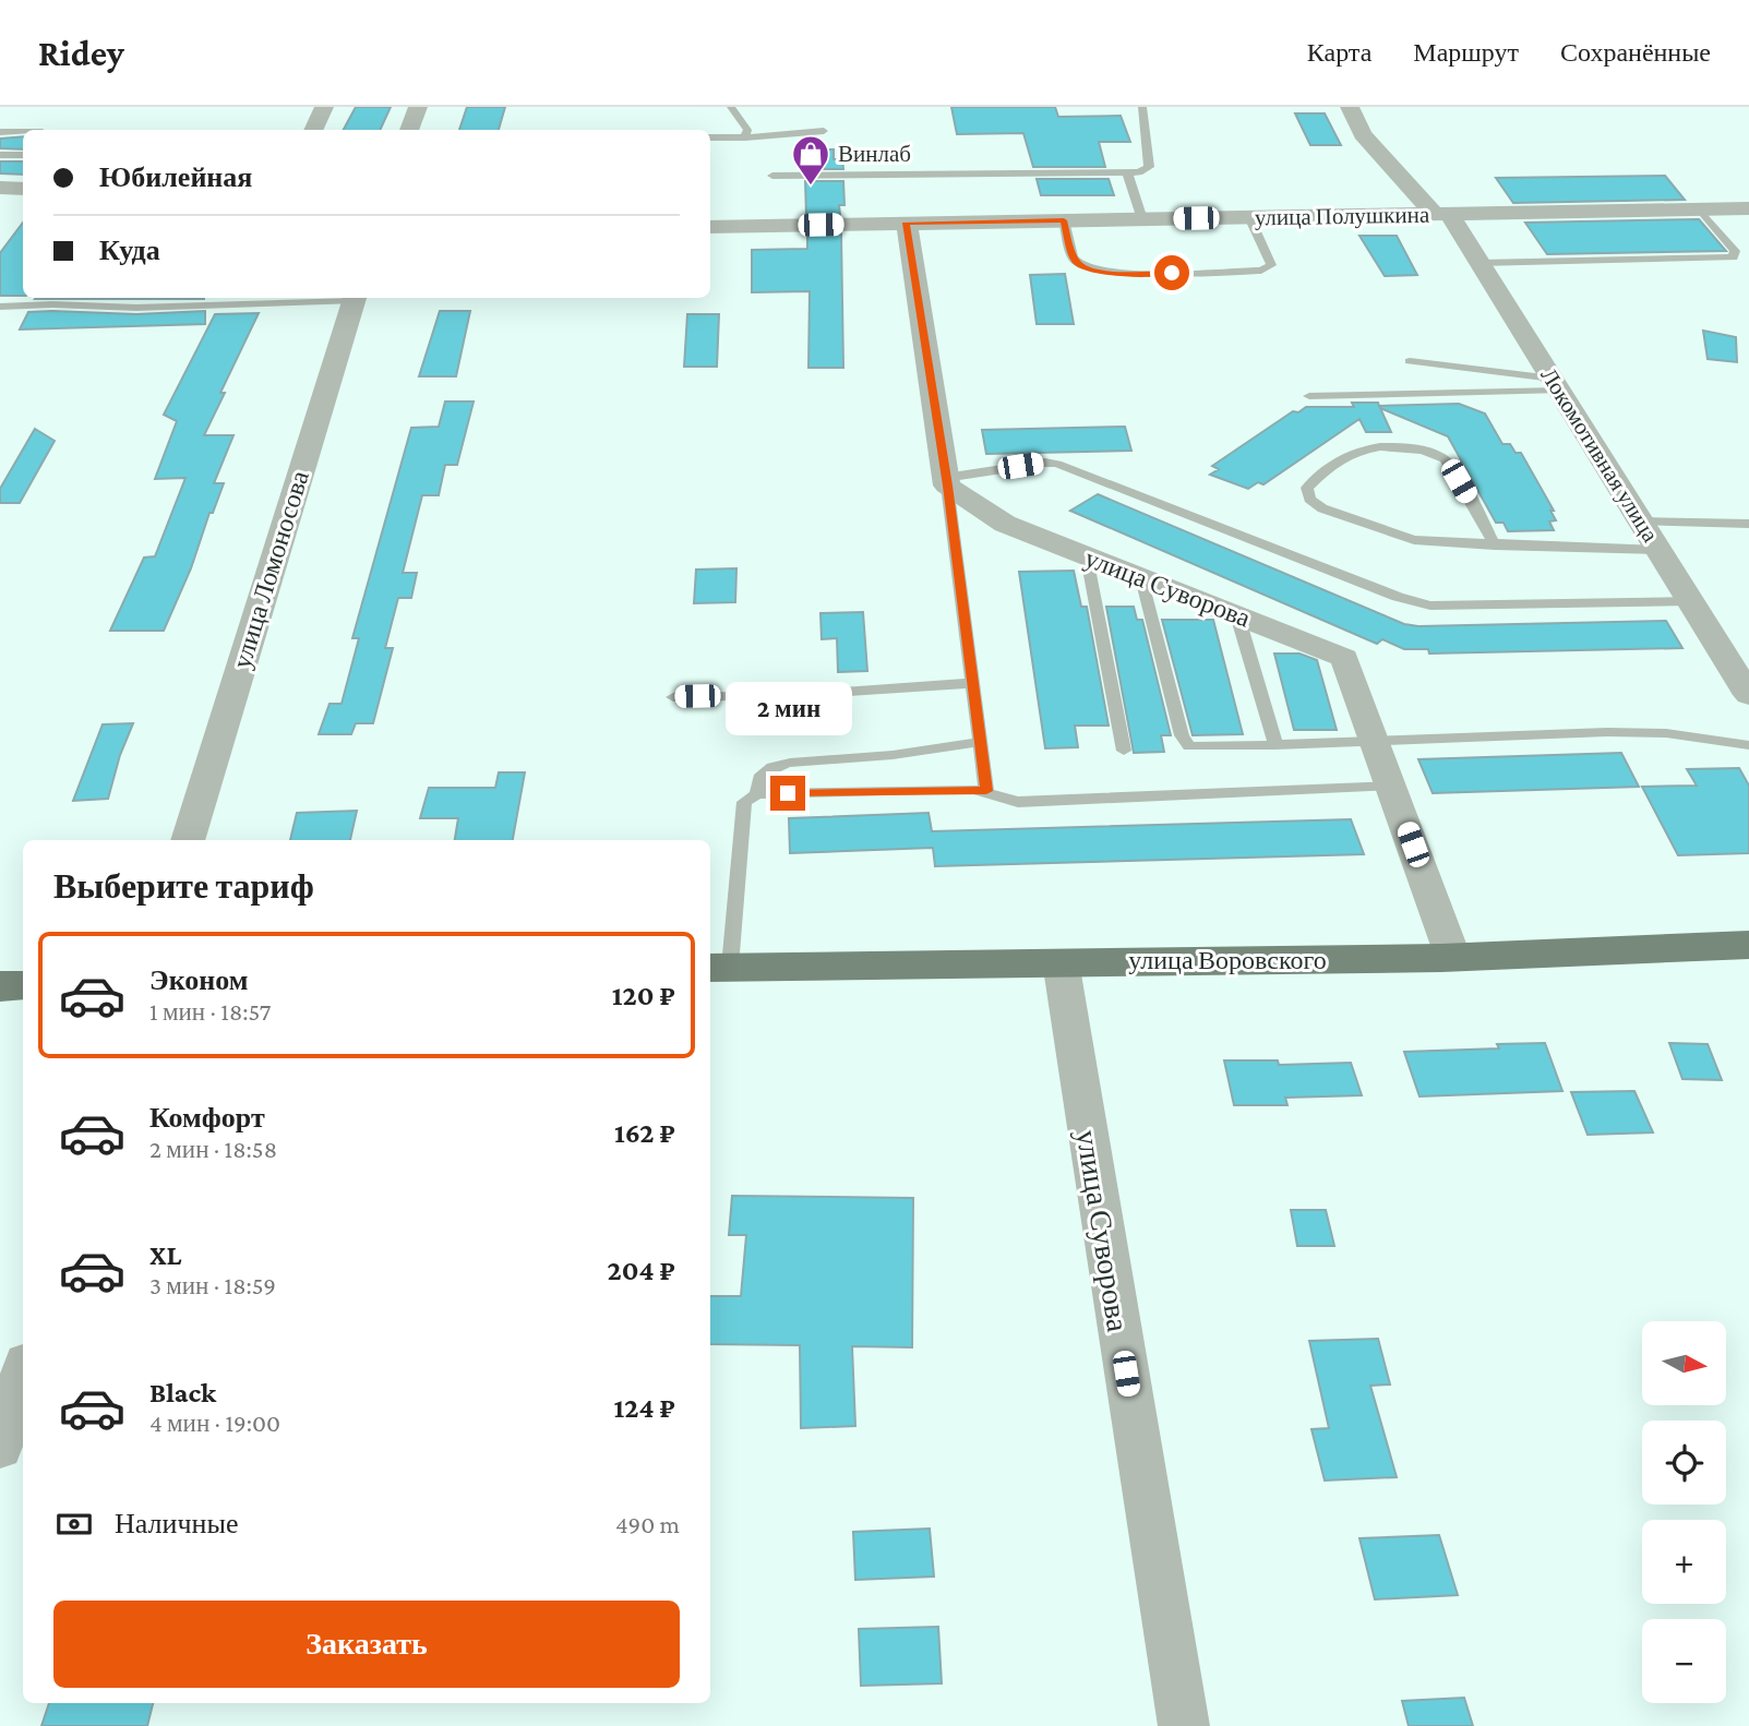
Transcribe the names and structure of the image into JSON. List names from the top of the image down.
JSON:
{
  "streets": {
    "main road": ["улица Воровского"],
    "street": [
      "улица Полушкина",
      "Локомотивная улица",
      "улица Ломоносова",
      "улица Суворова"
    ]
  },
  "crossings": [
    ["улица Полушкина", "Локомотивная улица"],
    ["улица Суворова", "улица Воровского"]
  ],
  "places": {
    "shop": ["Винлаб"]
  },
  "north": "right",
  "page": {
    "header": "Ridey",
    "nav": ["Карта", "Маршрут", "Сохранённые"],
    "banner": ["Юбилейная", "Куда"],
    "bubble": "2 мин",
    "heading": "Выберите тариф",
    "list": [
      {
        "name": "Эконом",
        "note": "1 мин · 18:57",
        "value": "120 ₽"
      },
      {
        "name": "Комфорт",
        "note": "2 мин · 18:58",
        "value": "162 ₽"
      },
      {
        "name": "XL",
        "note": "3 мин · 18:59",
        "value": "204 ₽"
      },
      {
        "name": "Black",
        "note": "4 мин · 19:00",
        "value": "124 ₽"
      }
    ],
    "map_buttons": ["+", "−"],
    "pay": ["Наличные", "490 m"],
    "buttons": "Заказать"
  }
}
